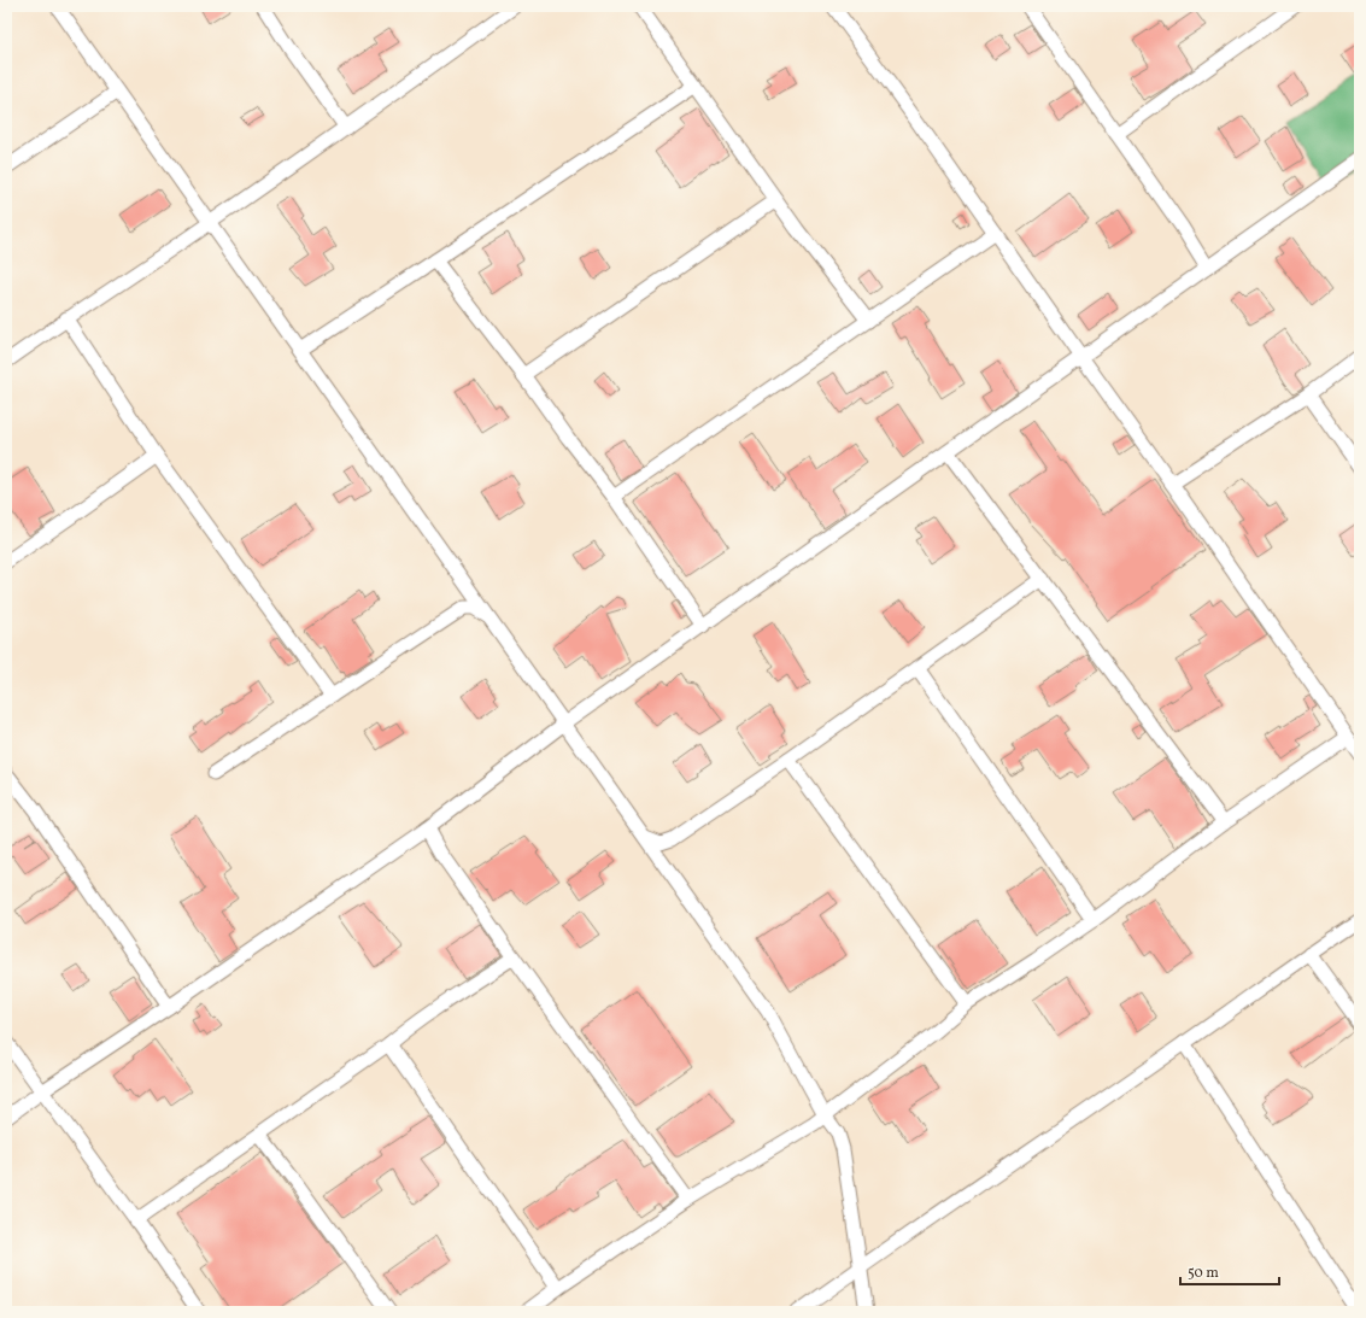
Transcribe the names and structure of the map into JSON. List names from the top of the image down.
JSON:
{
  "scale_bar": "50 m"
}
